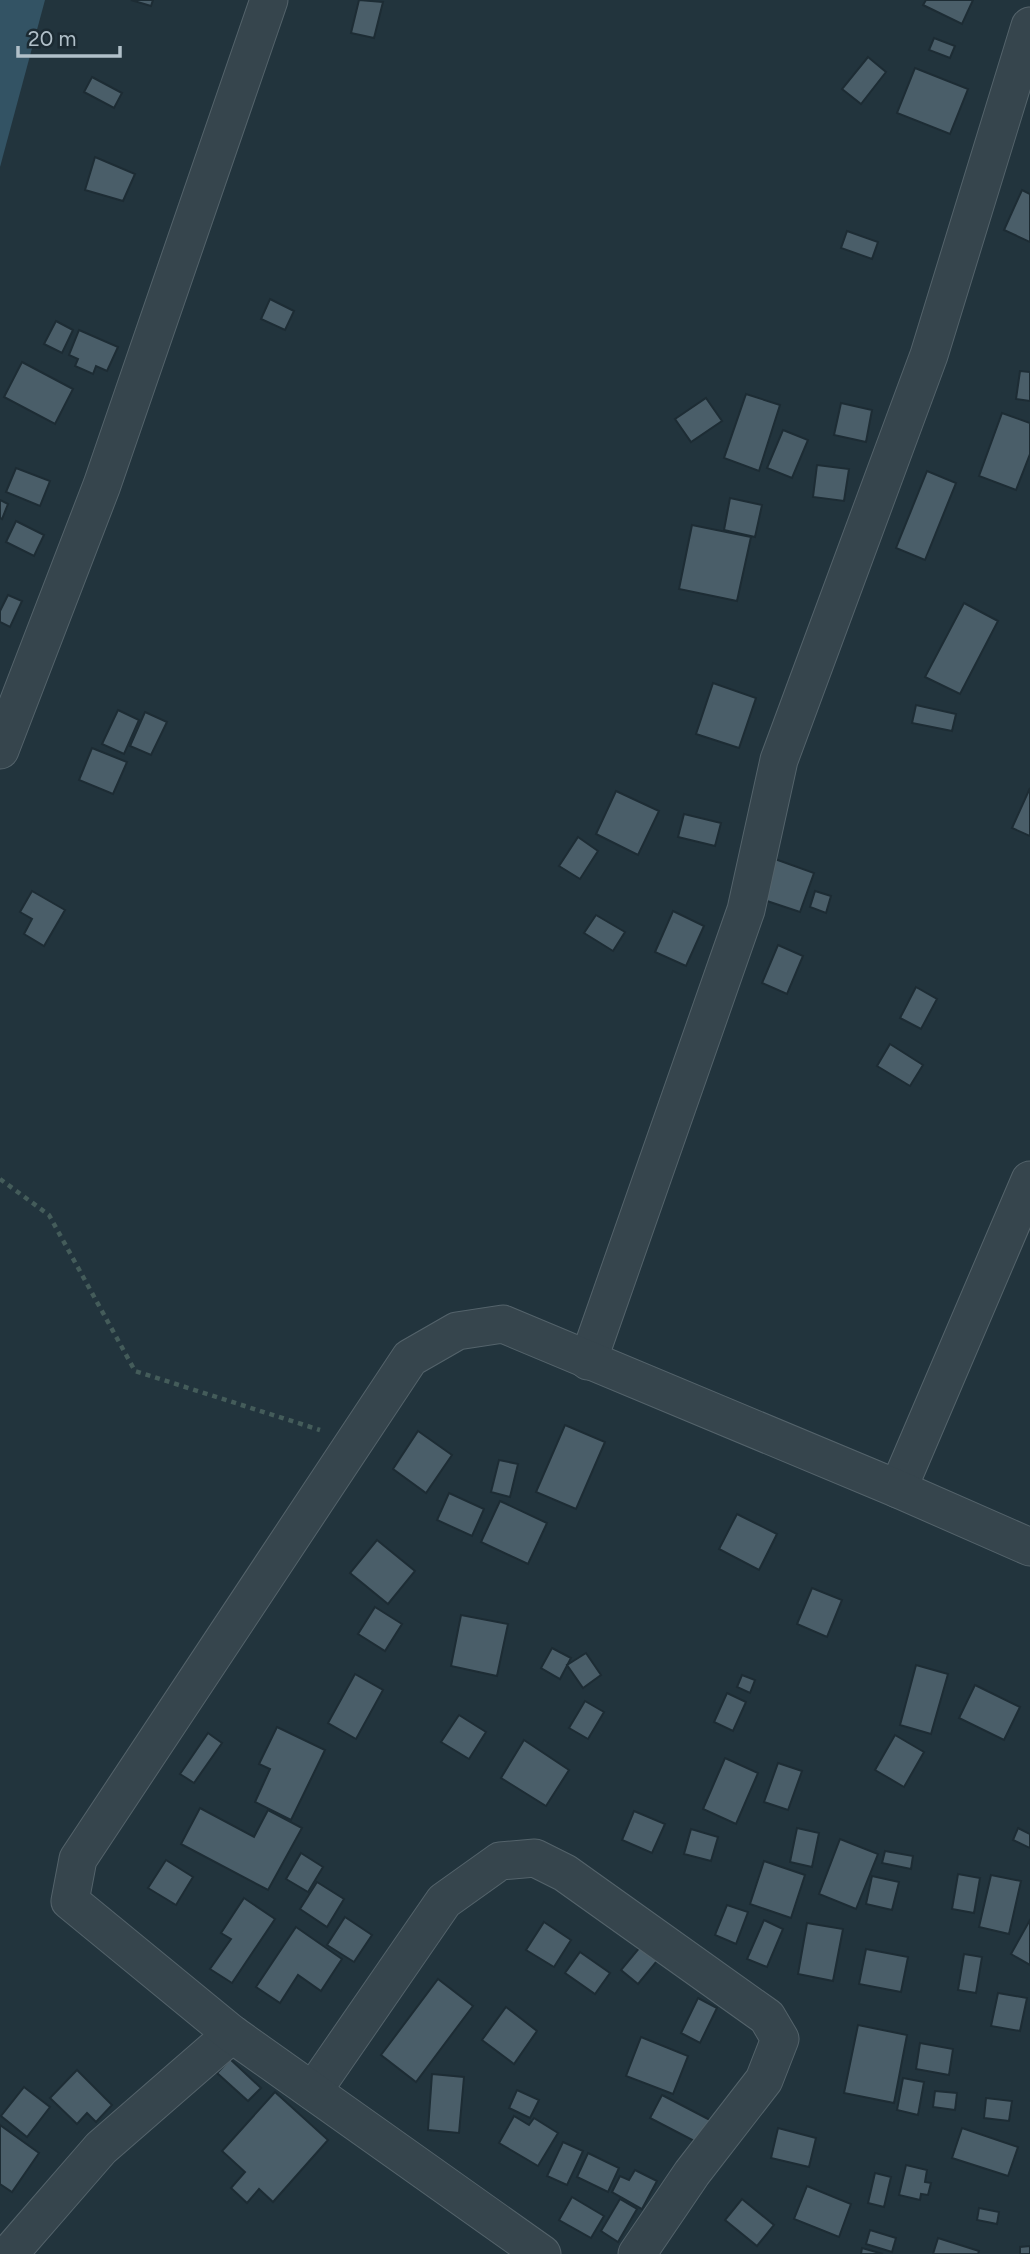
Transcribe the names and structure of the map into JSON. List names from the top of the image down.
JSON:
{
  "scale_bar": "20 m"
}
